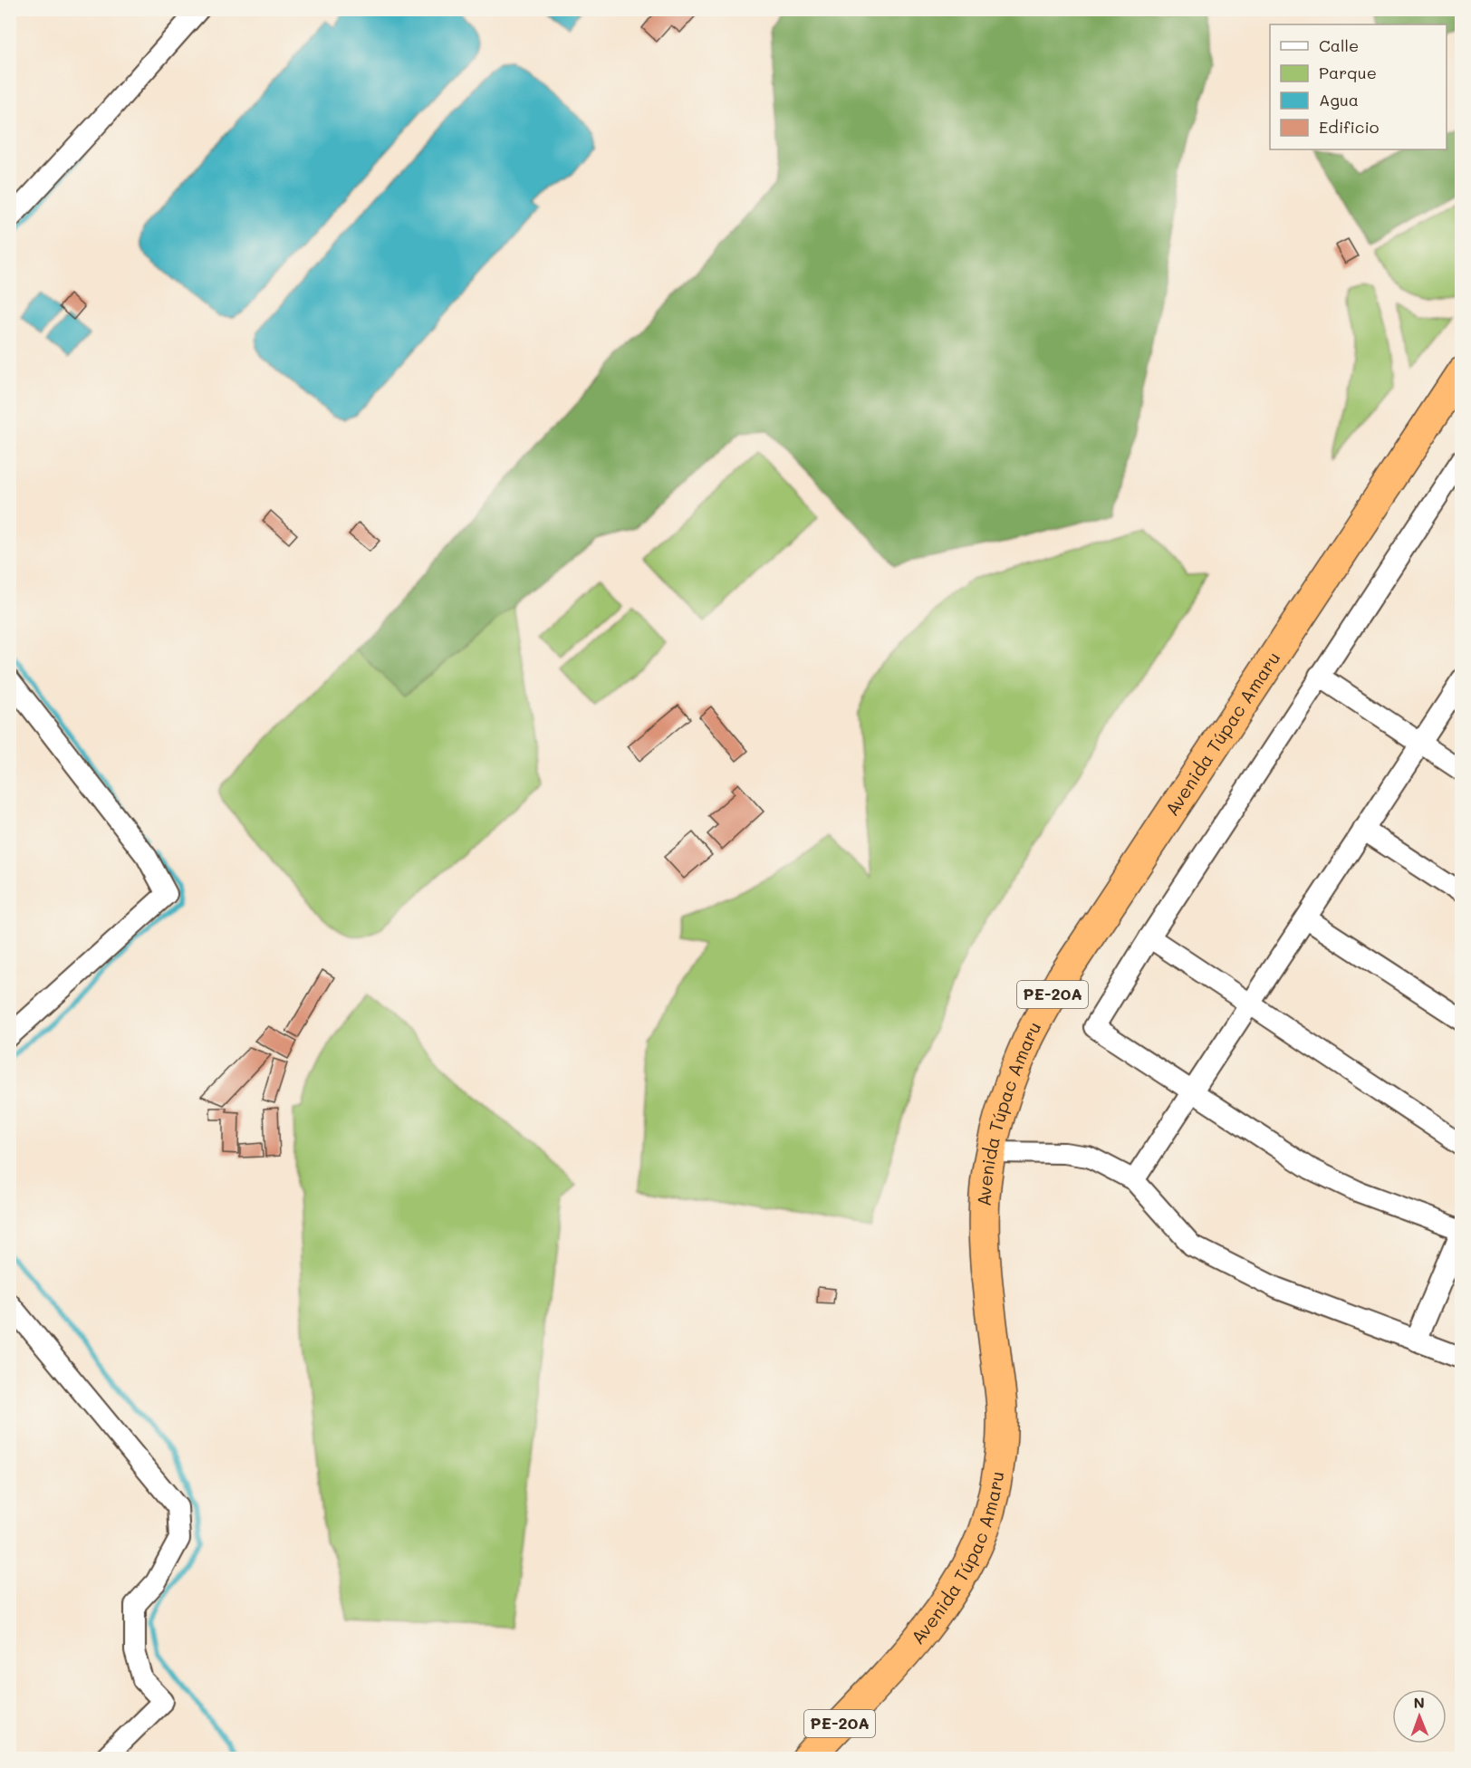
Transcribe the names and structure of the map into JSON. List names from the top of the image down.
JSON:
{
  "streets": {
    "highway": ["Avenida Túpac Amaru", "PE-20A"]
  },
  "legend": [
    "Calle",
    "Parque",
    "Agua",
    "Edificio"
  ],
  "north": "top"
}
